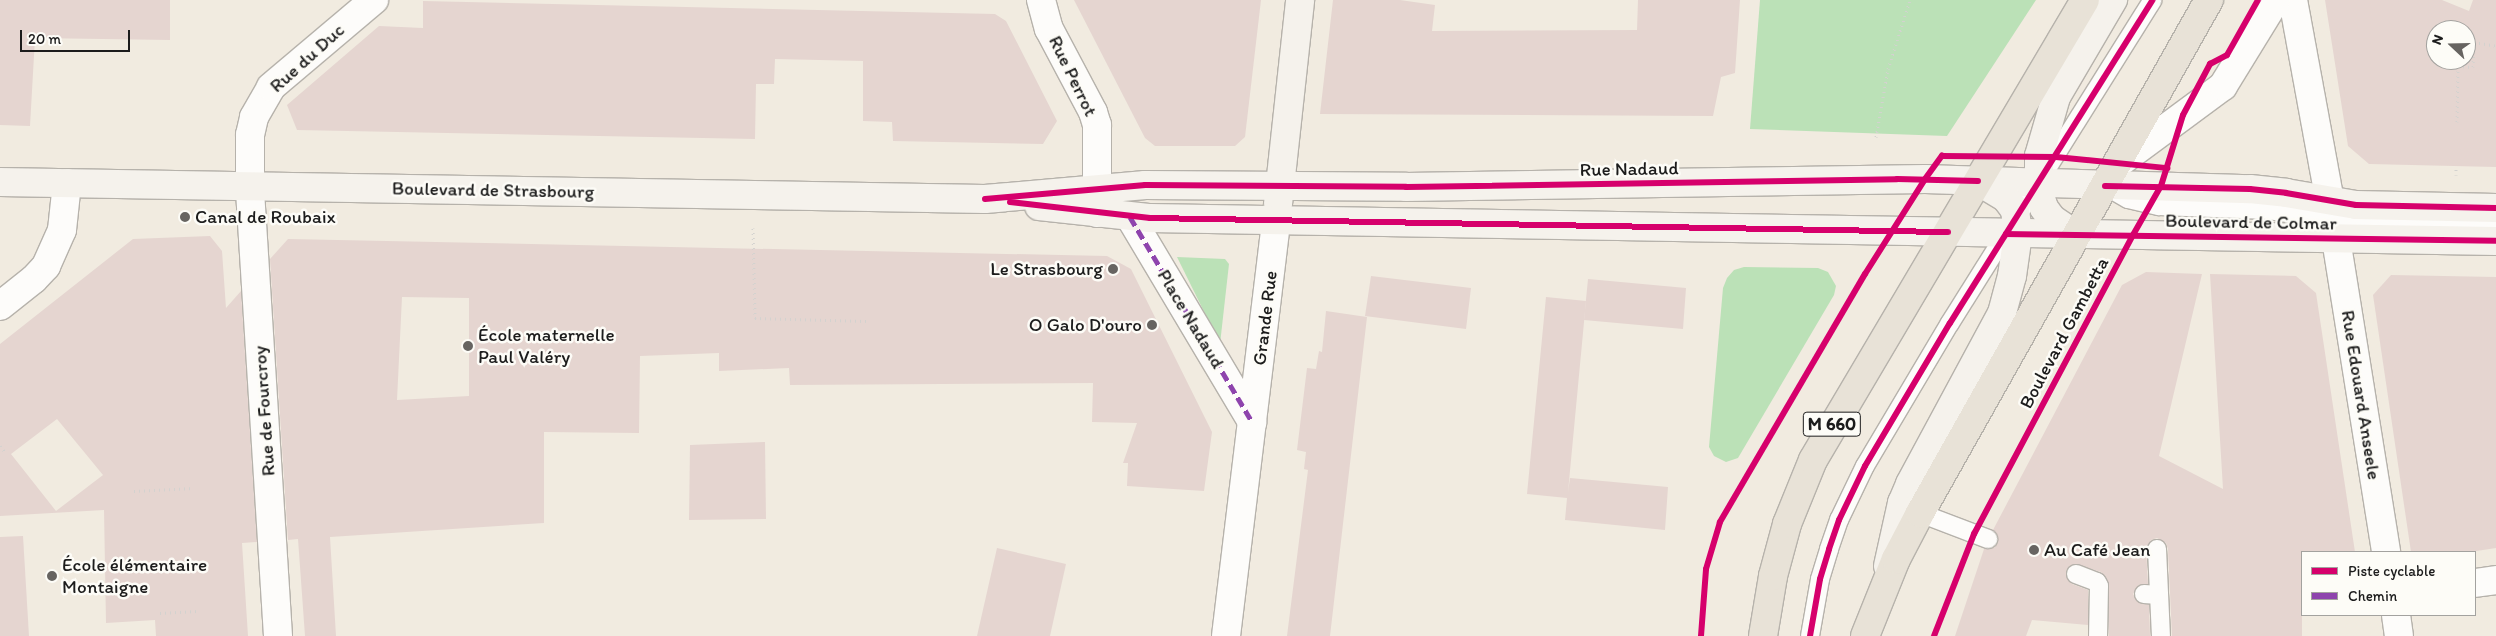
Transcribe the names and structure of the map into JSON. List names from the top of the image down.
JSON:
{
  "streets": {
    "main road": [
      "Rue Nadaud",
      "Boulevard de Strasbourg",
      "Boulevard de Colmar",
      "Grande Rue",
      "Boulevard Gambetta",
      "M 660"
    ],
    "street": [
      "Rue du Duc",
      "Rue Perrot",
      "Place Nadaud",
      "Rue Edouard Anseele",
      "Rue de Fourcroy"
    ]
  },
  "crossings": [
    ["Rue du Duc", "Boulevard de Strasbourg"],
    ["Rue du Duc", "Rue de Fourcroy"],
    ["Rue Perrot", "Boulevard de Strasbourg"],
    ["Rue Nadaud", "Boulevard de Strasbourg"],
    ["Rue Nadaud", "Boulevard de Colmar"],
    ["Rue Nadaud", "Grande Rue"],
    ["Rue Nadaud", "M 660"],
    ["Boulevard de Strasbourg", "Grande Rue"],
    ["Boulevard de Strasbourg", "Place Nadaud"],
    ["Boulevard de Strasbourg", "Rue de Fourcroy"],
    ["Boulevard de Colmar", "Boulevard Gambetta"],
    ["Boulevard de Colmar", "Rue Edouard Anseele"],
    ["Boulevard de Colmar", "M 660"],
    ["Grande Rue", "Place Nadaud"]
  ],
  "places": [
    "Canal de Roubaix",
    "Le Strasbourg",
    "O Galo D'ouro",
    "École maternelle Paul Valéry",
    "Au Café Jean",
    "École élémentaire Montaigne"
  ],
  "legend": ["Piste cyclable", "Chemin"],
  "scale_bar": "20 m",
  "north": "left"
}
